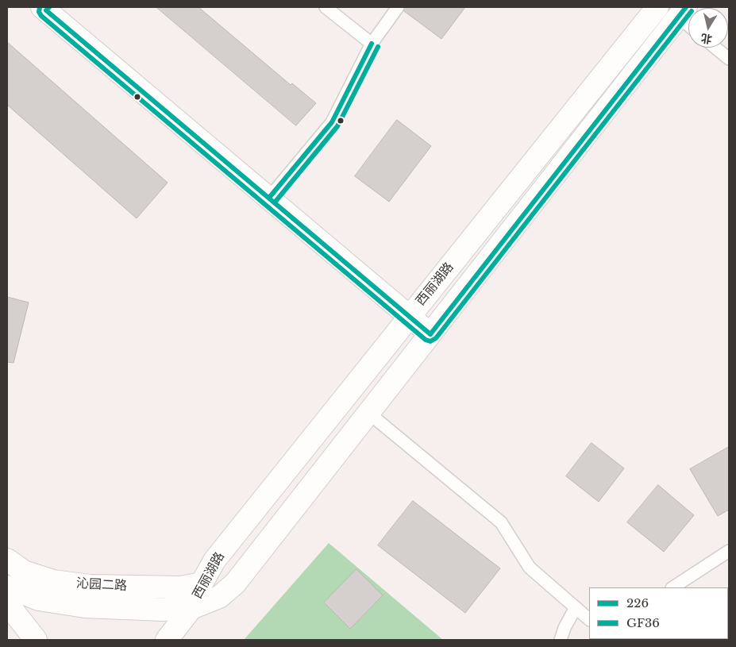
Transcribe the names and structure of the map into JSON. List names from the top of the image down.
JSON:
{
  "streets": {
    "street": ["西丽湖路", "沁园二路"]
  },
  "crossings": [
    ["西丽湖路", "沁园二路"]
  ],
  "lines": ["transit line 226", "transit line GF36"],
  "legend": ["226", "GF36"],
  "north": "bottom"
}
